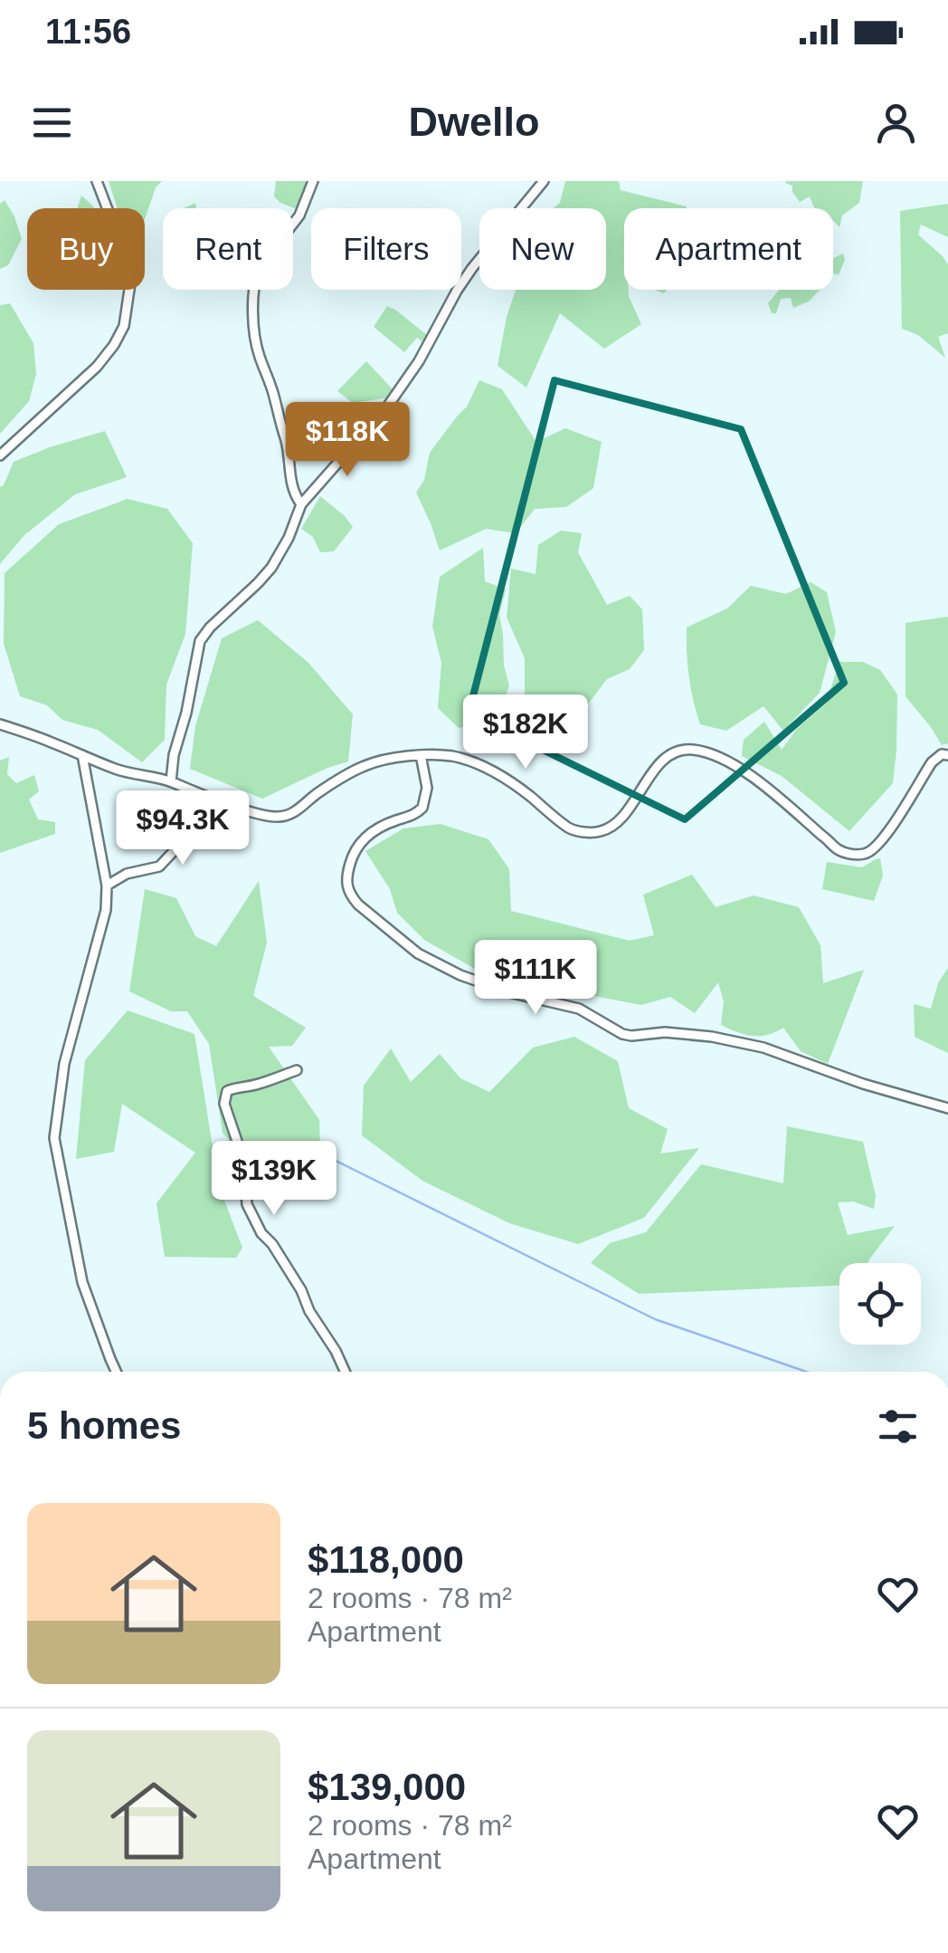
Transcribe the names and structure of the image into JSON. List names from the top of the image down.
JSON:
{
  "page": {
    "status": "11:56",
    "header": "Dwello",
    "chip": [
      "Buy",
      "Rent",
      "Filters",
      "New",
      "Apartment"
    ],
    "price": [
      "$118K",
      "$182K",
      "$94.3K",
      "$111K",
      "$139K"
    ],
    "heading": "5 homes",
    "list": [
      {
        "name": "$118,000",
        "note": "2 rooms · 78 m² · Apartment"
      },
      {
        "name": "$139,000",
        "note": "2 rooms · 78 m² · Apartment"
      }
    ]
  }
}
